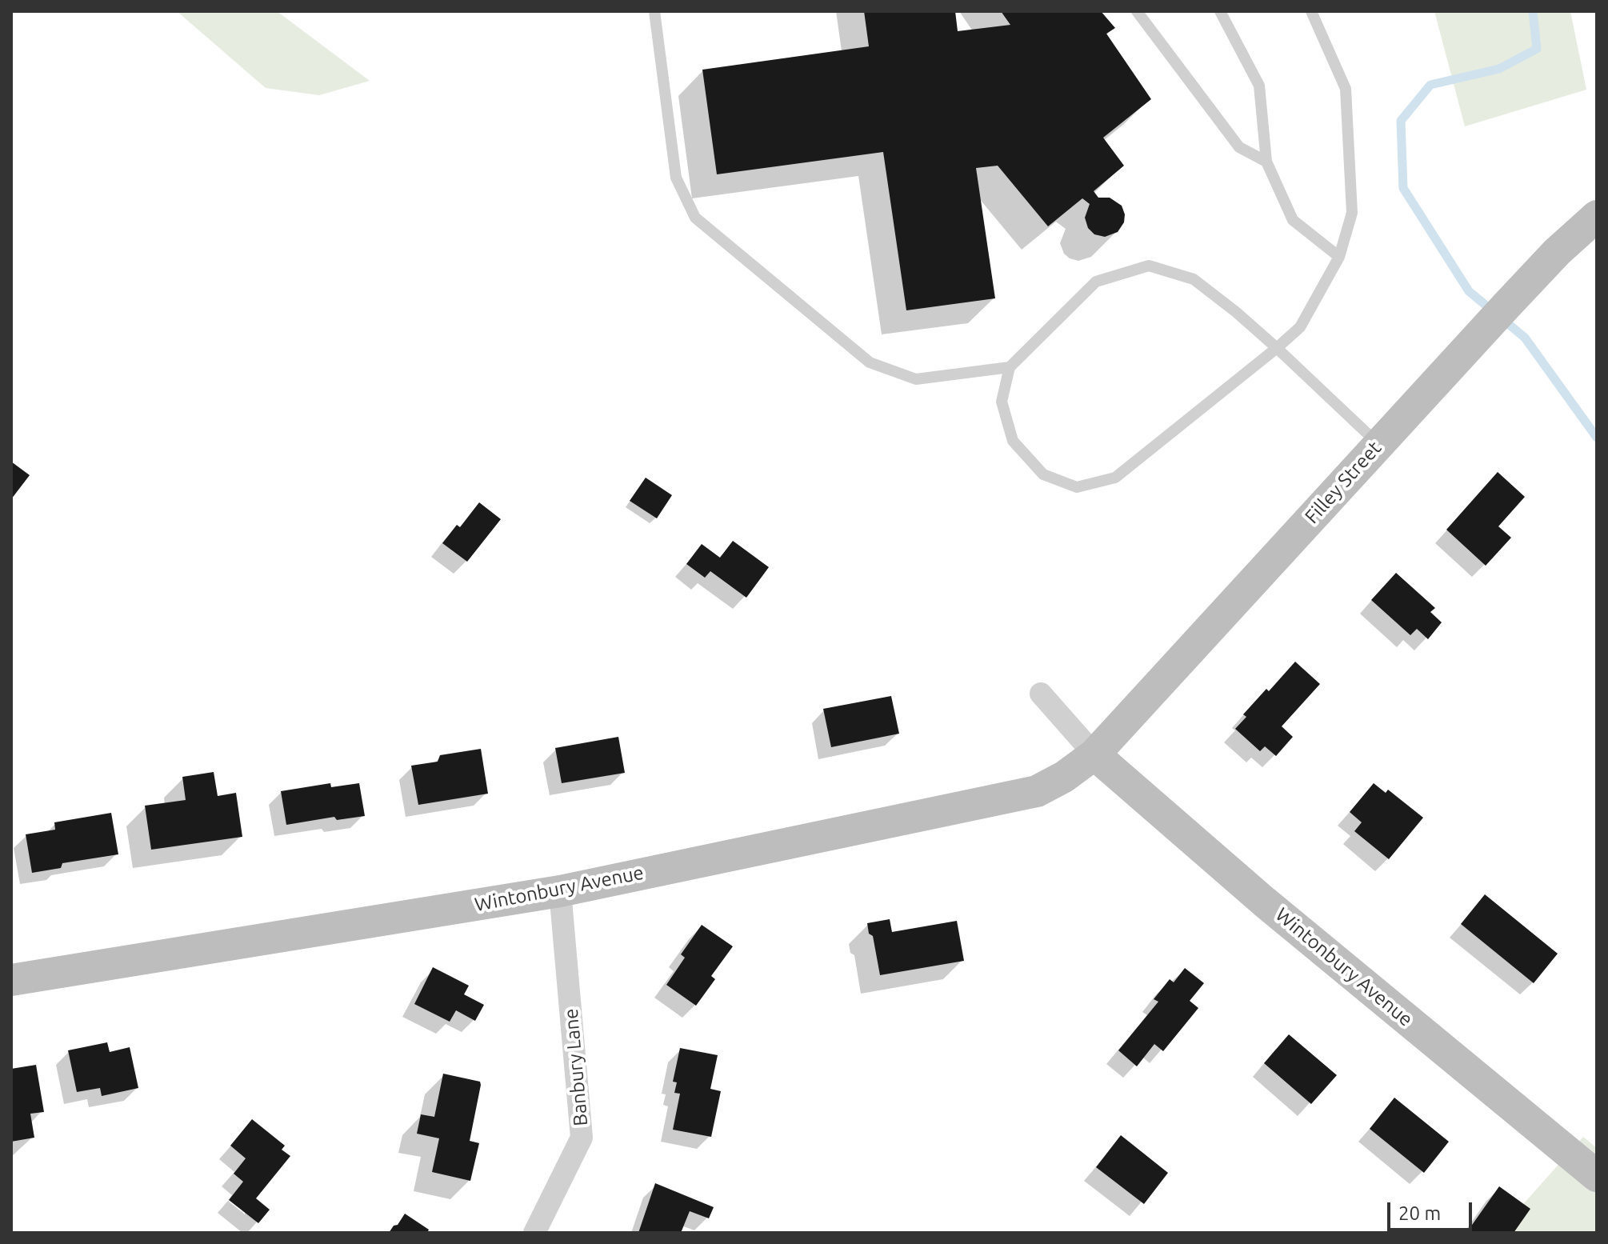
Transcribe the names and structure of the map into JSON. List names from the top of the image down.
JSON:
{
  "streets": {
    "street": ["Filley Street", "Wintonbury Avenue", "Banbury Lane"]
  },
  "crossings": [
    ["Filley Street", "Wintonbury Avenue"],
    ["Wintonbury Avenue", "Banbury Lane"]
  ],
  "scale_bar": "20 m"
}
